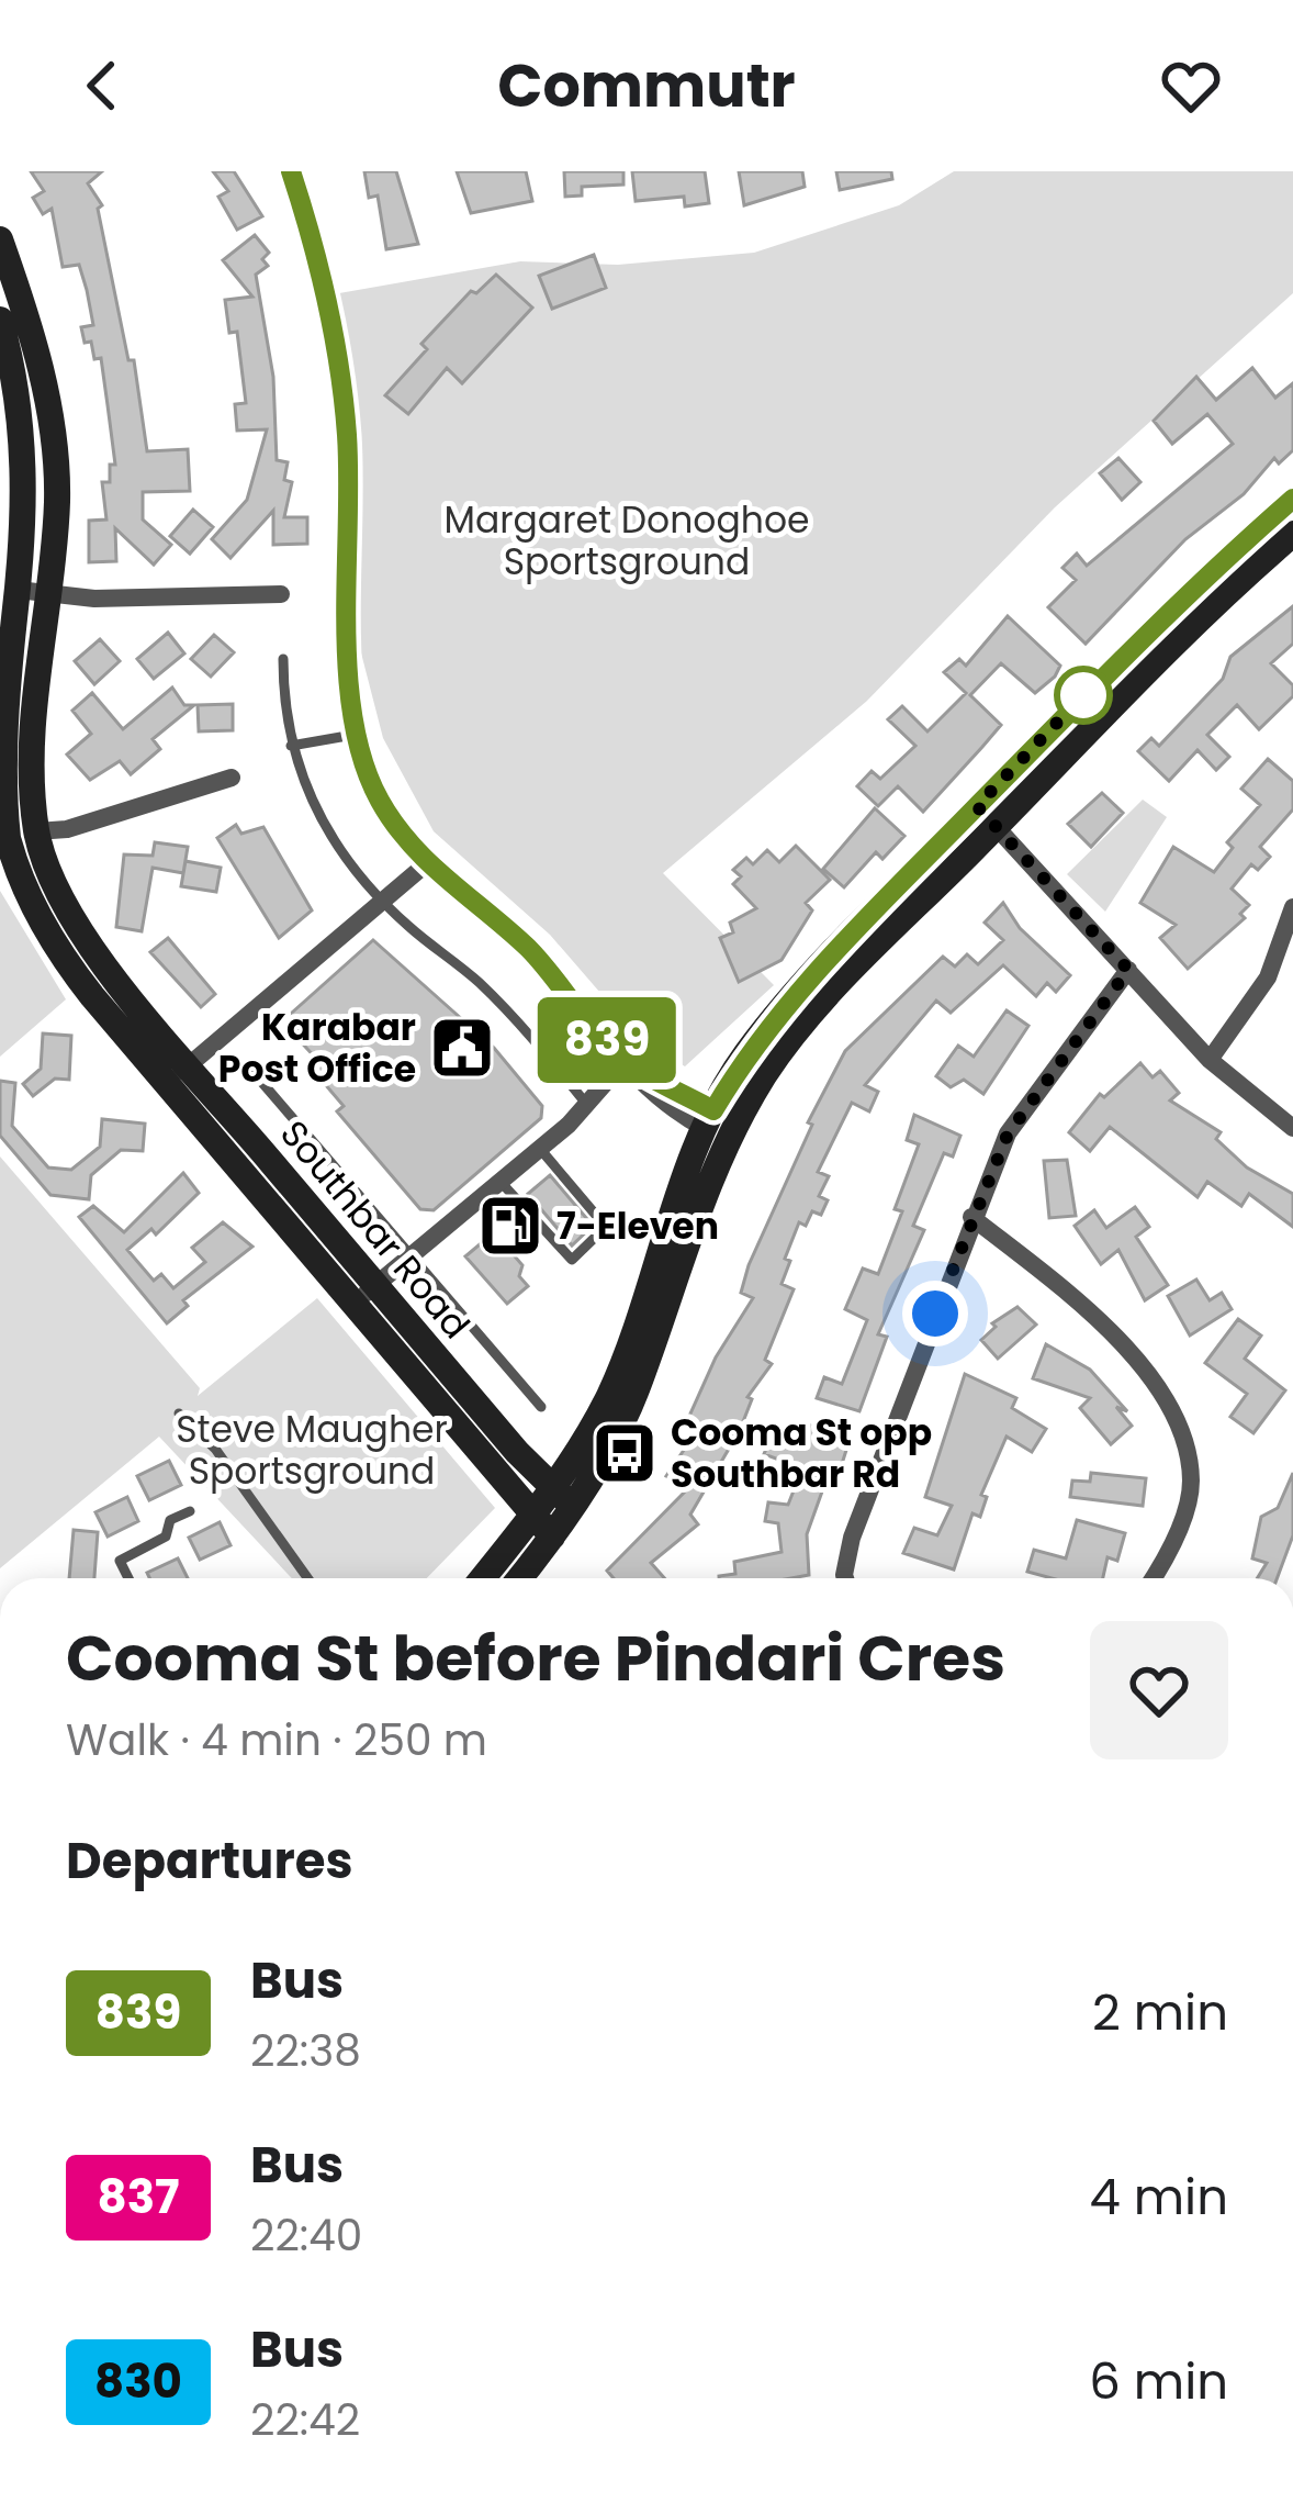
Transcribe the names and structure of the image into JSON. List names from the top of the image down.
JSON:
{
  "streets": {
    "main road": ["Southbar Road"]
  },
  "parks": ["Margaret Donoghoe Sportsground", "Steve Maugher Sportsground"],
  "places": {
    "public building": ["Karabar Post Office"],
    "fuel station": ["7-Eleven"],
    "bus stop": ["Cooma St opp Southbar Rd"]
  },
  "lines": ["bus line 839"],
  "page": {
    "header": "Commutr",
    "on_map": "839",
    "heading": [
      ["Cooma St before Pindari Cres", "Walk · 4 min · 250 m"],
      "Departures"
    ],
    "list": [
      {
        "mark": "839",
        "name": "Bus",
        "note": "22:38",
        "value": "2 min"
      },
      {
        "mark": "837",
        "name": "Bus",
        "note": "22:40",
        "value": "4 min"
      },
      {
        "mark": "830",
        "name": "Bus",
        "note": "22:42",
        "value": "6 min"
      }
    ]
  }
}
